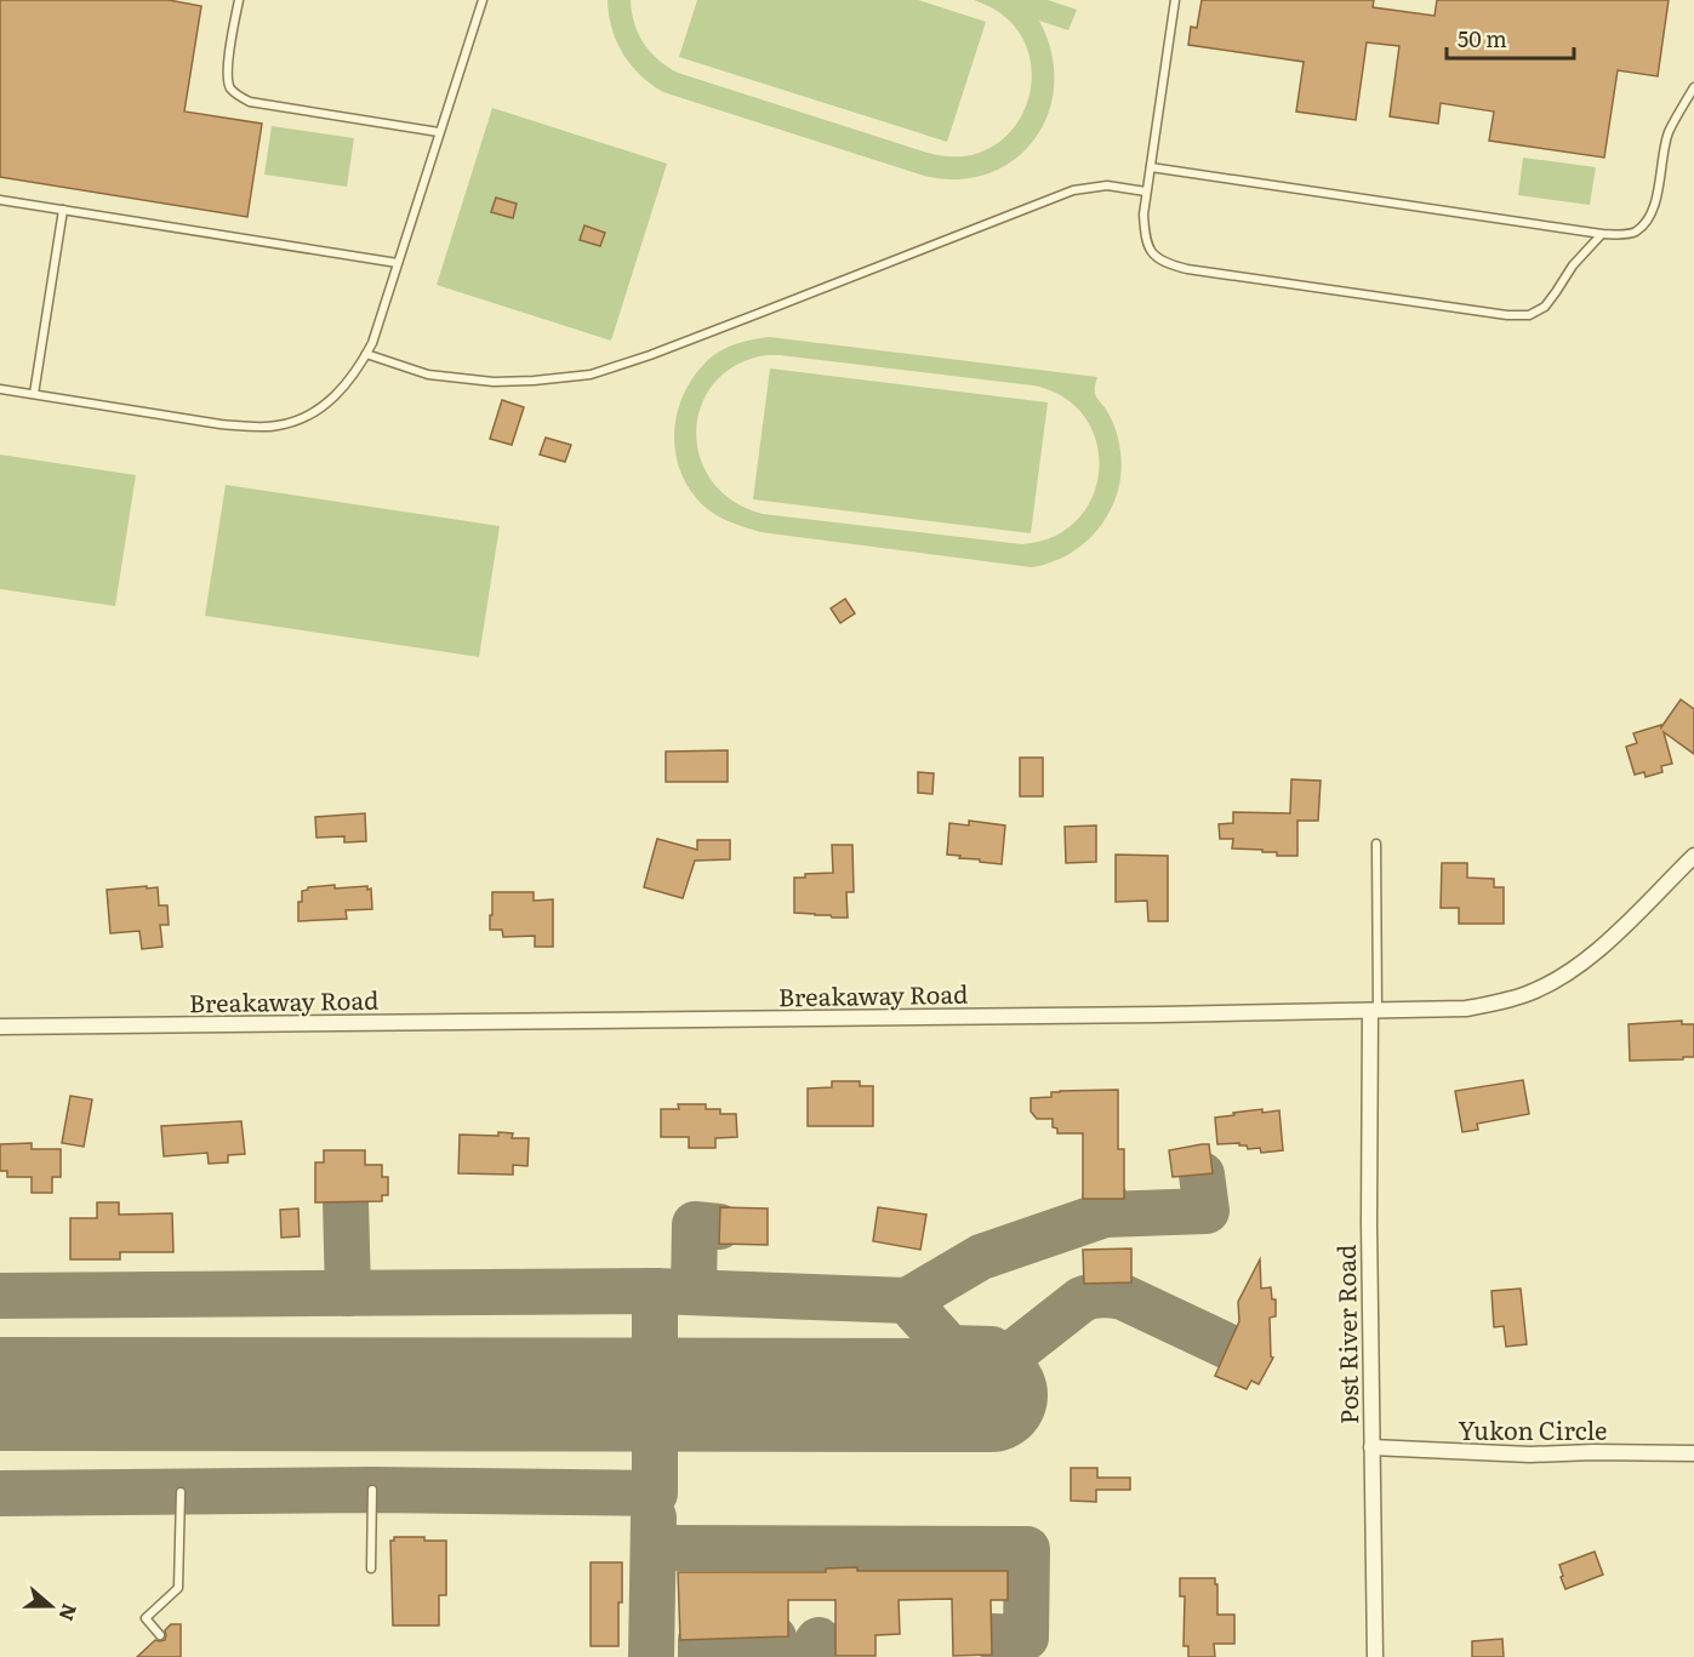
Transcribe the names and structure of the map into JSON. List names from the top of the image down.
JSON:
{
  "streets": {
    "street": ["Breakaway Road", "Post River Road", "Yukon Circle"]
  },
  "crossings": [
    ["Breakaway Road", "Post River Road"],
    ["Post River Road", "Yukon Circle"]
  ],
  "scale_bar": "50 m",
  "north": "right"
}
